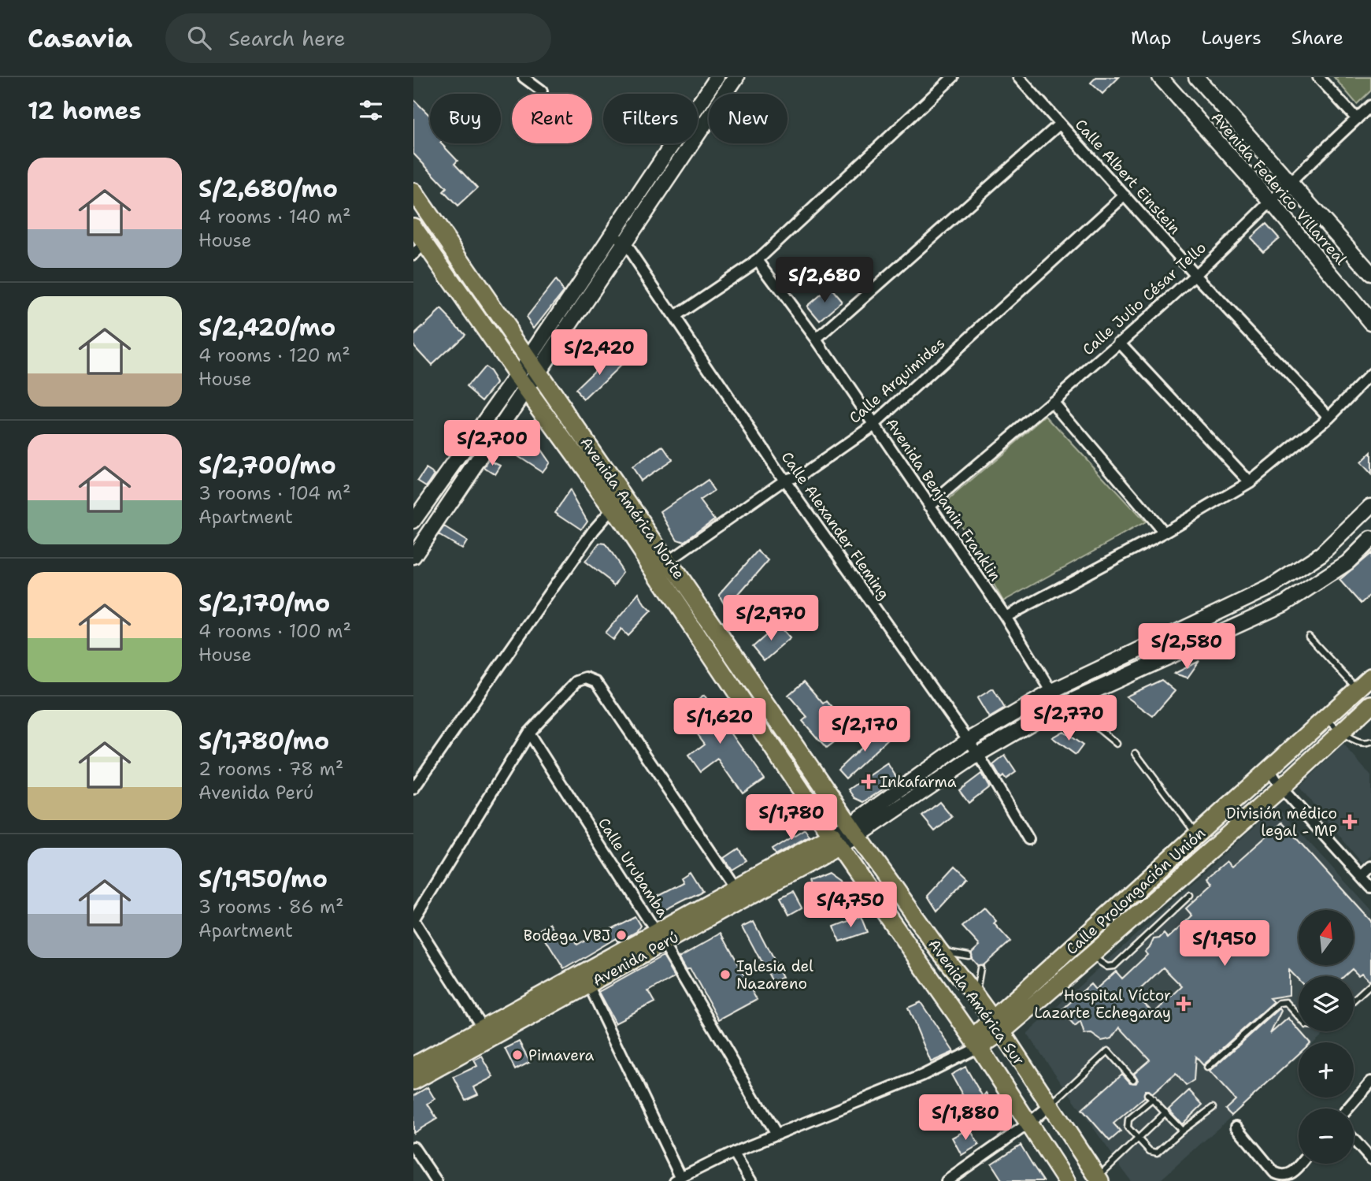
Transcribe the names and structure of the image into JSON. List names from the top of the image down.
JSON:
{
  "streets": {
    "main road": [
      "Avenida América Norte",
      "Calle Prolongación Unión",
      "Avenida Perú",
      "Avenida América Sur"
    ],
    "street": [
      "Calle Albert Einstein",
      "Avenida Federico Villarreal",
      "Calle Julio César Tello",
      "Calle Arquimides",
      "Avenida Benjamin Franklin",
      "Calle Alexander Fleming",
      "Calle Urubamba"
    ]
  },
  "crossings": [
    ["Calle Albert Einstein", "Calle Julio César Tello"],
    ["Calle Albert Einstein", "Calle Arquimides"],
    ["Avenida Federico Villarreal", "Calle Julio César Tello"],
    ["Calle Julio César Tello", "Avenida Benjamin Franklin"],
    ["Calle Arquimides", "Avenida Benjamin Franklin"],
    ["Calle Arquimides", "Avenida América Norte"],
    ["Calle Arquimides", "Calle Alexander Fleming"],
    ["Avenida América Norte", "Avenida Perú"],
    ["Avenida América Norte", "Avenida América Sur"],
    ["Calle Urubamba", "Avenida Perú"],
    ["Calle Prolongación Unión", "Avenida América Sur"],
    ["Avenida Perú", "Avenida América Sur"]
  ],
  "places": {
    "health": ["Inkafarma", "División médico legal - MP", "Hospital Víctor Lazarte Echegaray"],
    "other": ["Bodega VBJ", "Iglesia del Nazareno", "Pimavera"]
  },
  "north": "top",
  "page": {
    "header": "Casavia",
    "search": "Search here",
    "nav": ["Map", "Layers", "Share"],
    "heading": "12 homes",
    "chip": [
      "Buy",
      "Rent",
      "Filters",
      "New"
    ],
    "list": [
      {
        "name": "S/2,680/mo",
        "note": "4 rooms · 140 m² · House"
      },
      {
        "name": "S/2,420/mo",
        "note": "4 rooms · 120 m² · House"
      },
      {
        "name": "S/2,700/mo",
        "note": "3 rooms · 104 m² · Apartment"
      },
      {
        "name": "S/2,170/mo",
        "note": "4 rooms · 100 m² · House"
      },
      {
        "name": "S/1,780/mo",
        "note": "2 rooms · 78 m² · Avenida Perú"
      },
      {
        "name": "S/1,950/mo",
        "note": "3 rooms · 86 m² · Apartment"
      }
    ],
    "price": [
      "S/2,680",
      "S/2,420",
      "S/2,700",
      "S/2,970",
      "S/2,580",
      "S/2,770",
      "S/1,620",
      "S/2,170",
      "S/1,780",
      "S/4,750",
      "S/1,950",
      "S/1,880"
    ],
    "map_buttons": ["+", "−"]
  }
}
